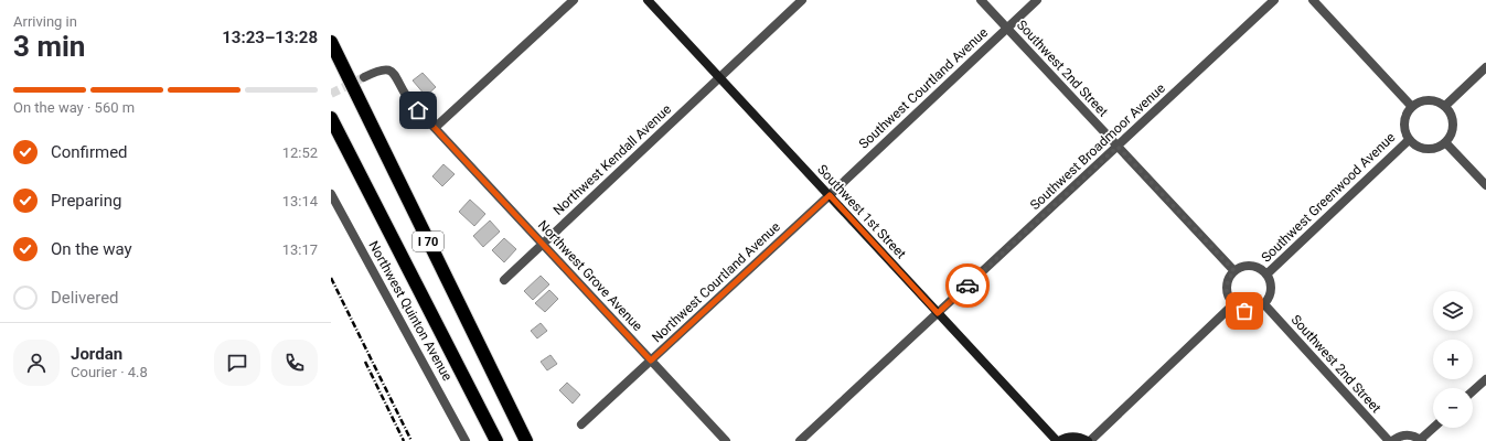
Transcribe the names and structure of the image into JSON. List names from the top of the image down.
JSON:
{
  "streets": {
    "highway": ["I 70"],
    "street": [
      "Southwest 2nd Street",
      "Southwest Courtland Avenue",
      "Southwest Broadmoor Avenue",
      "Northwest Kendall Avenue",
      "Southwest Greenwood Avenue",
      "Southwest 1st Street",
      "Northwest Grove Avenue",
      "Northwest Courtland Avenue",
      "Northwest Quinton Avenue"
    ]
  },
  "crossings": [
    ["Southwest 2nd Street", "Southwest Courtland Avenue"],
    ["Southwest 2nd Street", "Southwest Broadmoor Avenue"],
    ["Southwest 2nd Street", "Southwest Greenwood Avenue"],
    ["Southwest Courtland Avenue", "Southwest 1st Street"],
    ["Southwest Courtland Avenue", "Northwest Courtland Avenue"],
    ["Southwest Broadmoor Avenue", "Southwest 1st Street"],
    ["Northwest Kendall Avenue", "Southwest 1st Street"],
    ["Northwest Kendall Avenue", "Northwest Grove Avenue"],
    ["Southwest 1st Street", "Northwest Courtland Avenue"],
    ["Northwest Grove Avenue", "Northwest Courtland Avenue"]
  ],
  "page": {
    "heading": ["3 min", "Arriving in", "13:23–13:28"],
    "panel": ["Jordan", "Courier · 4.8"],
    "bar": "On the way · 560 m",
    "list": [
      ["Confirmed", "12:52"],
      ["Preparing", "13:14"],
      ["On the way", "13:17"],
      "Delivered"
    ],
    "map_buttons": ["+", "−"]
  }
}
